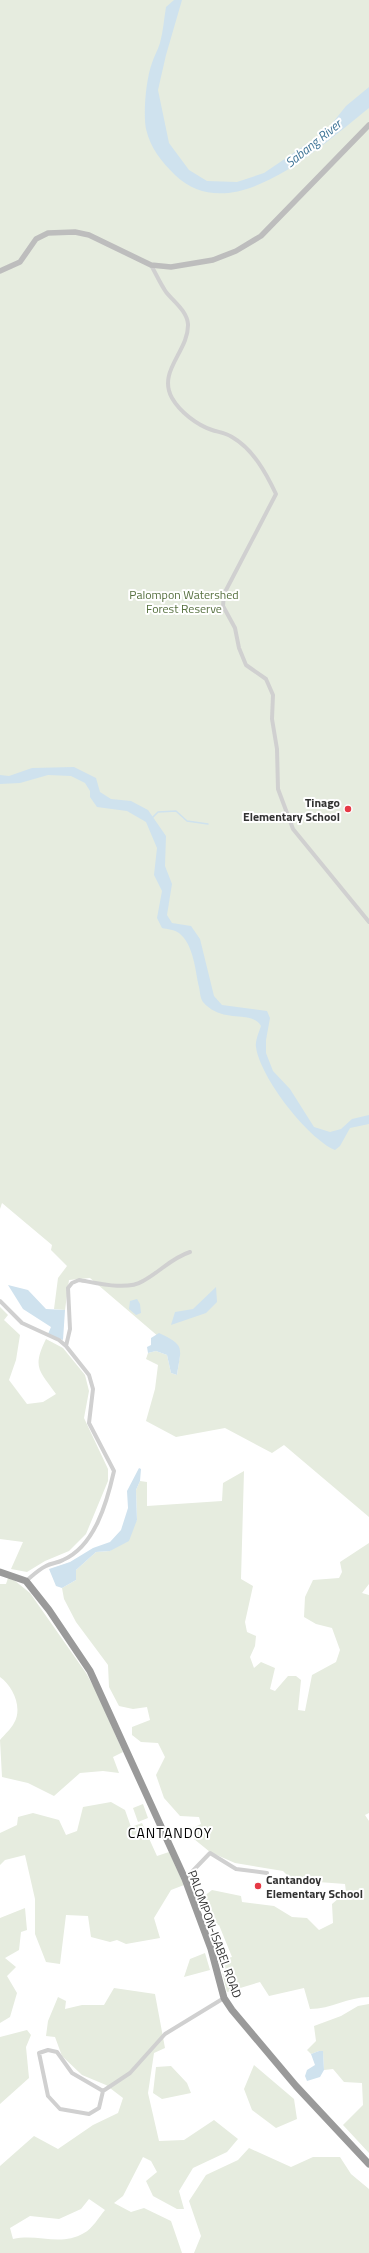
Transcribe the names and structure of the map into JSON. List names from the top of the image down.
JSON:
{
  "streets": {
    "highway": ["PALOMPON-ISABEL ROAD"]
  },
  "districts": ["CANTANDOY"],
  "water": ["Sabang River"],
  "parks": ["Palompon Watershed Forest Reserve"],
  "places": ["Tinago Elementary School", "Cantandoy Elementary School"]
}
